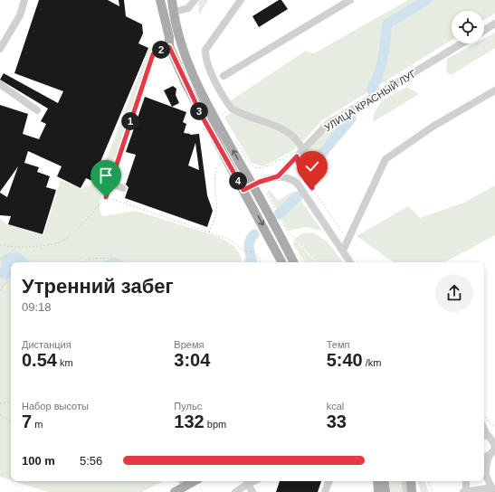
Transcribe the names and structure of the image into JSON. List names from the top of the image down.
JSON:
{
  "streets": {
    "street": ["УЛИЦА КРАСНЫЙ ЛУГ"]
  },
  "page": {
    "pins": [
      "2",
      "3",
      "1",
      "4"
    ],
    "heading": ["Утренний забег", "09:18"],
    "stats": [
      ["Дистанция", "0.54 km"],
      ["Время", "3:04"],
      ["Темп", "5:40 /km"],
      ["Набор высоты", "7 m"],
      ["Пульс", "132 bpm"],
      ["kcal", "33"]
    ],
    "list": [
      {
        "name": "100 m",
        "note": "5:56"
      }
    ]
  }
}
